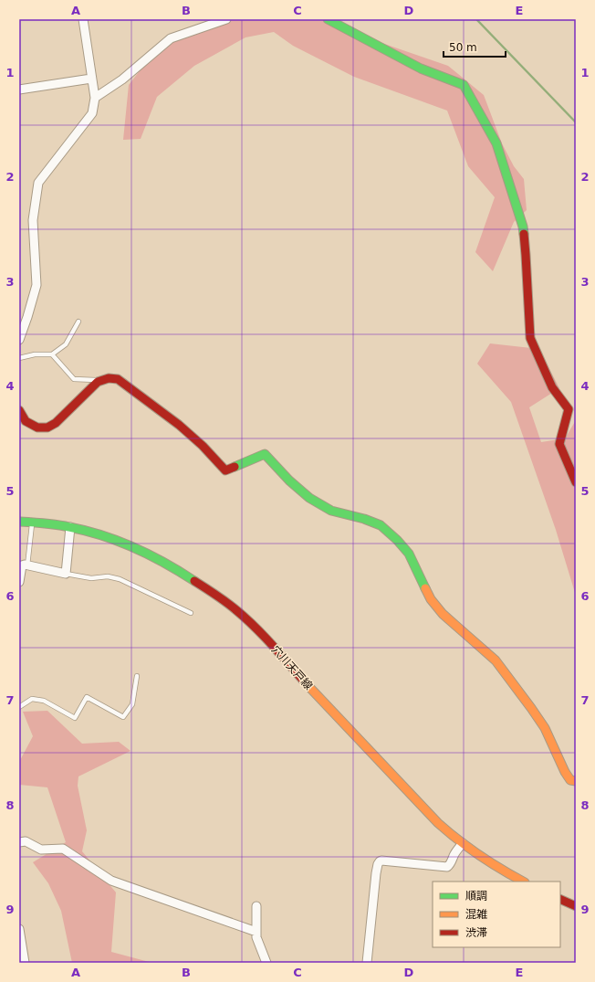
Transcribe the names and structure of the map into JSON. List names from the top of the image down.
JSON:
{
  "streets": {
    "street": ["穴川天戸線"]
  },
  "legend": ["順調", "混雑", "渋滞"],
  "scale_bar": "50 m",
  "grid": {
    "columns": [
      "A",
      "B",
      "C",
      "D",
      "E"
    ],
    "rows": [
      "1",
      "2",
      "3",
      "4",
      "5",
      "6",
      "7",
      "8",
      "9"
    ]
  }
}
